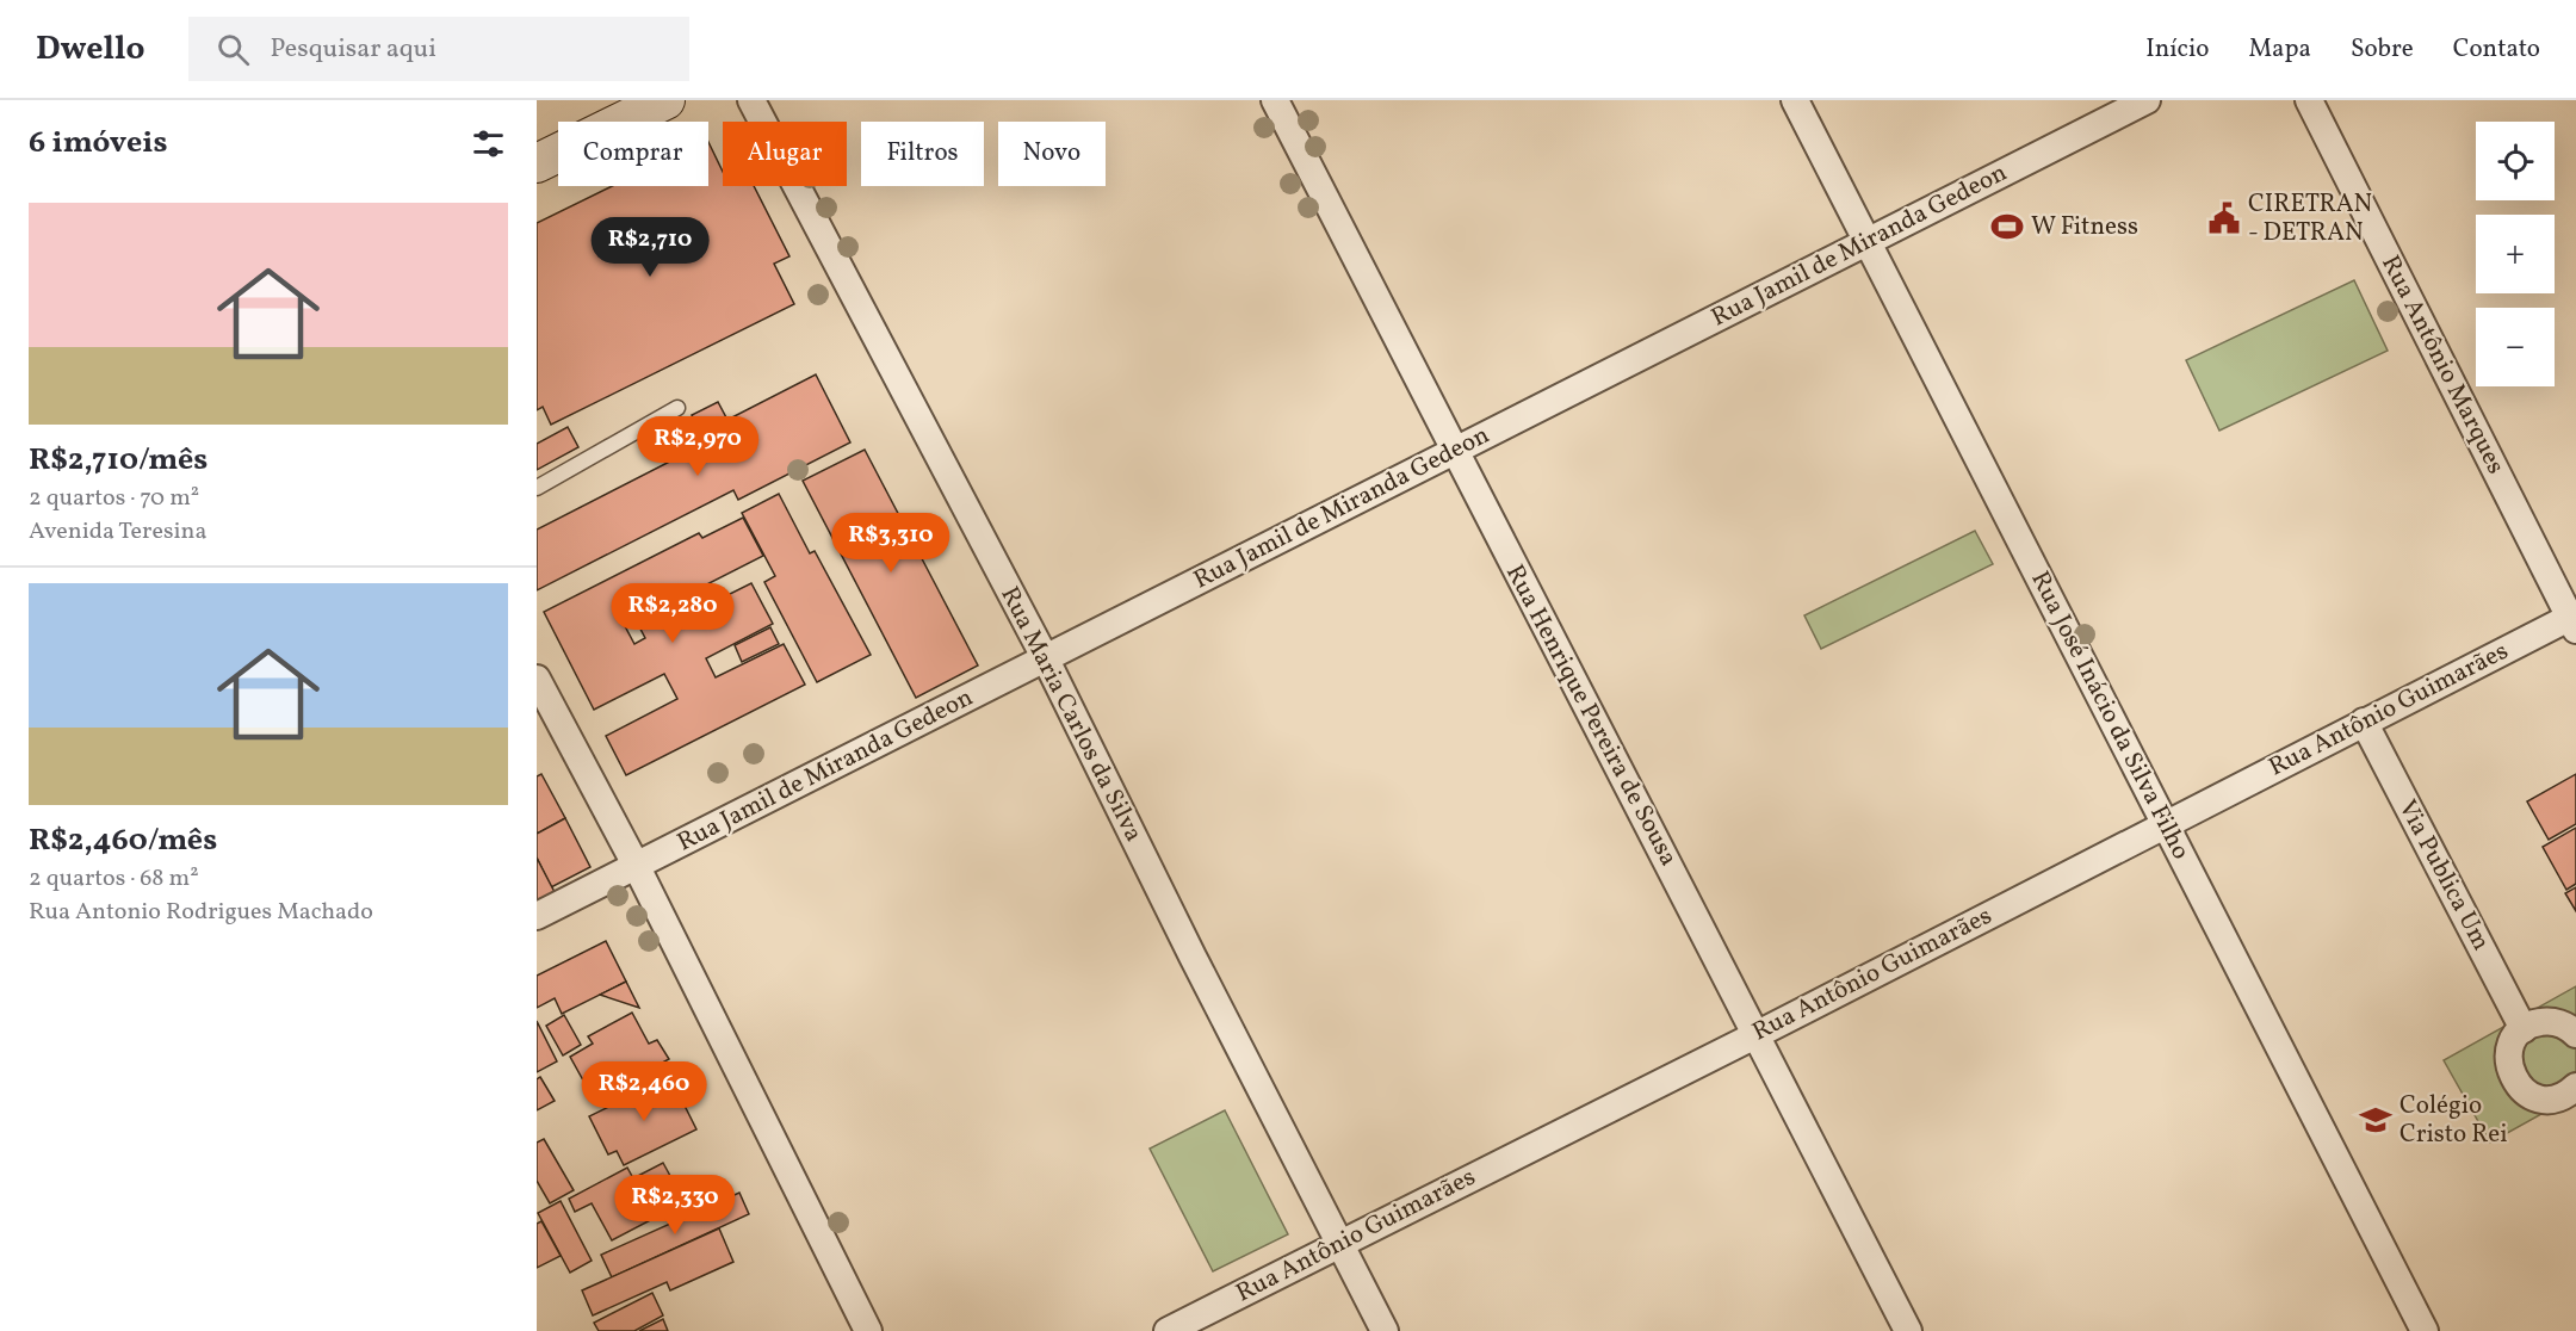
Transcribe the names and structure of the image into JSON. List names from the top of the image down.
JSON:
{
  "streets": {
    "street": [
      "Rua Jamil de Miranda Gedeon",
      "Rua Antônio Marques",
      "Rua Antônio Guimarães",
      "Rua Maria Carlos da Silva",
      "Rua Henrique Pereira de Sousa",
      "Rua José Inácio da Silva Filho",
      "Via Publica Um"
    ]
  },
  "crossings": [
    ["Rua Jamil de Miranda Gedeon", "Rua Maria Carlos da Silva"],
    ["Rua Jamil de Miranda Gedeon", "Rua Henrique Pereira de Sousa"],
    ["Rua Jamil de Miranda Gedeon", "Rua José Inácio da Silva Filho"],
    ["Rua Antônio Marques", "Rua Antônio Guimarães"],
    ["Rua Antônio Guimarães", "Rua Maria Carlos da Silva"],
    ["Rua Antônio Guimarães", "Rua Henrique Pereira de Sousa"],
    ["Rua Antônio Guimarães", "Rua José Inácio da Silva Filho"],
    ["Rua Antônio Guimarães", "Via Publica Um"]
  ],
  "places": {
    "public building": ["CIRETRAN - DETRAN"],
    "sports": ["W Fitness"],
    "school or university": ["Colégio Cristo Rei"]
  },
  "page": {
    "header": "Dwello",
    "search": "Pesquisar aqui",
    "nav": [
      "Início",
      "Mapa",
      "Sobre",
      "Contato"
    ],
    "heading": "6 imóveis",
    "map_buttons": ["+", "−"],
    "chip": [
      "Comprar",
      "Alugar",
      "Filtros",
      "Novo"
    ],
    "list": [
      {
        "name": "R$2,710/mês",
        "note": "2 quartos · 70 m² · Avenida Teresina"
      },
      {
        "name": "R$2,460/mês",
        "note": "2 quartos · 68 m² · Rua Antonio Rodrigues Machado"
      }
    ],
    "price": [
      "R$2,710",
      "R$2,970",
      "R$3,310",
      "R$2,280",
      "R$2,460",
      "R$2,330"
    ]
  }
}
